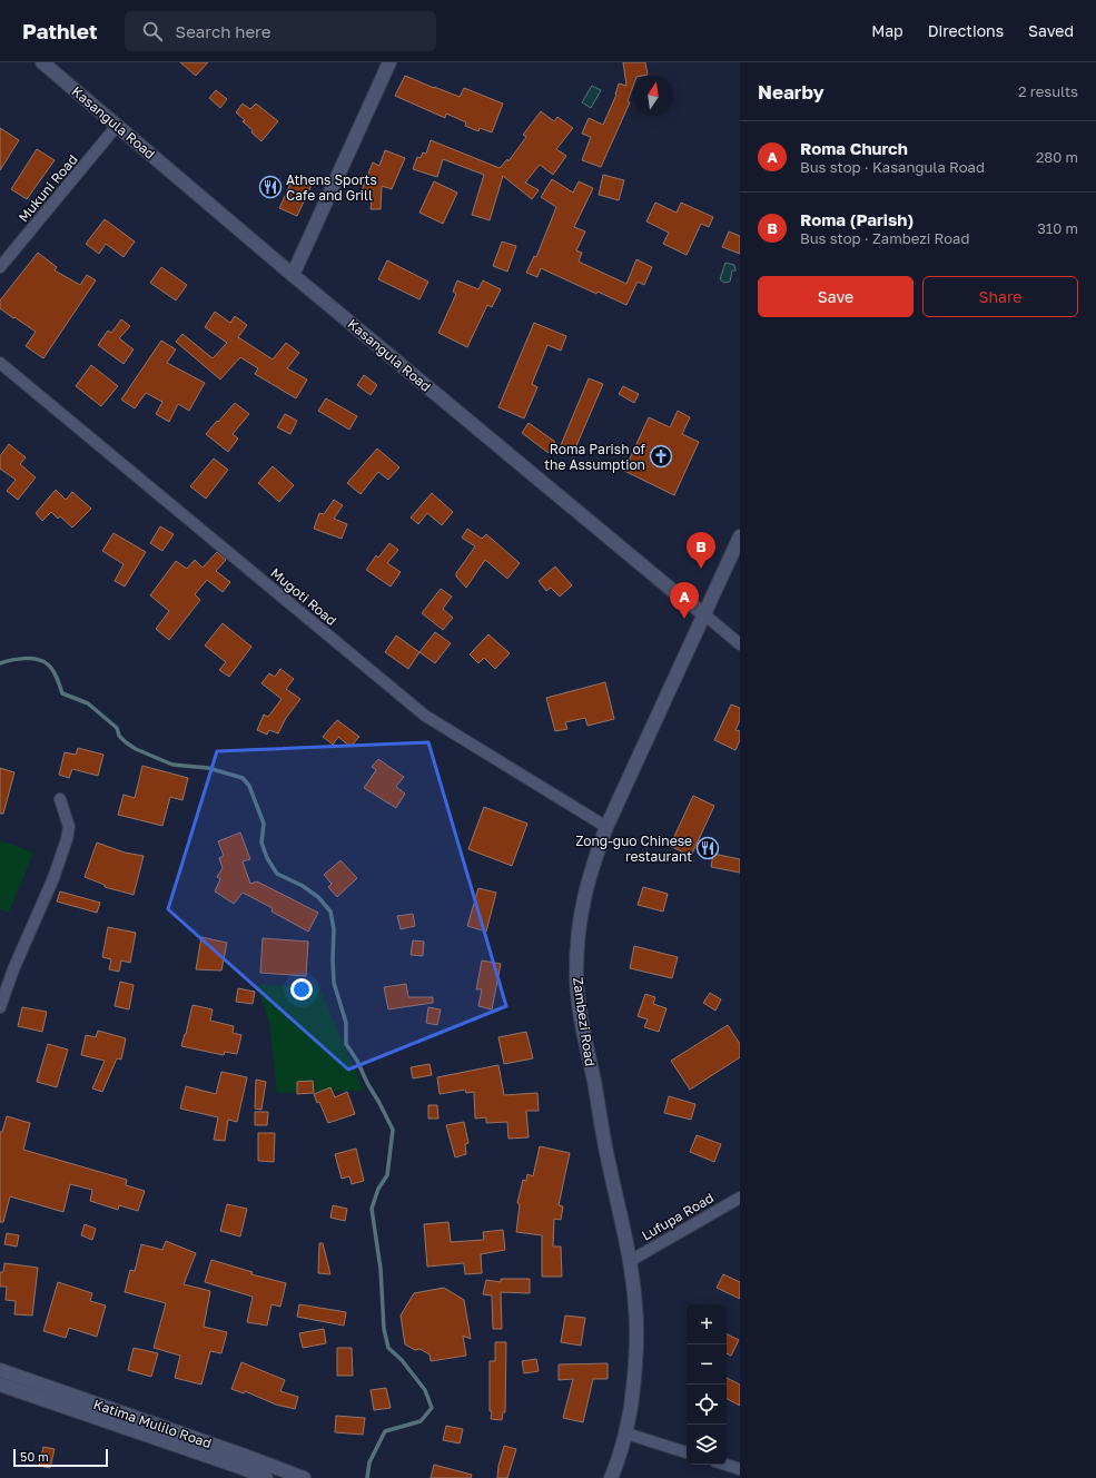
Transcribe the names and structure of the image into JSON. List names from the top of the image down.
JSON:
{
  "streets": {
    "main road": ["Kasangula Road", "Zambezi Road", "Katima Mulilo Road"],
    "street": ["Mukuni Road", "Mugoti Road", "Lufupa Road"]
  },
  "crossings": [
    ["Kasangula Road", "Mukuni Road"],
    ["Kasangula Road", "Zambezi Road"],
    ["Mugoti Road", "Zambezi Road"],
    ["Zambezi Road", "Lufupa Road"]
  ],
  "places": {
    "restaurant": ["Athens Sports Cafe and Grill", "Zong-guo Chinese restaurant"],
    "church": ["Roma Parish of the Assumption"]
  },
  "scale_bar": "50 m",
  "north": "top",
  "page": {
    "header": "Pathlet",
    "search": "Search here",
    "nav": ["Map", "Directions", "Saved"],
    "heading": ["Nearby", "2 results"],
    "list": [
      {
        "mark": "A",
        "name": "Roma Church",
        "note": "Bus stop · Kasangula Road",
        "value": "280 m"
      },
      {
        "mark": "B",
        "name": "Roma (Parish)",
        "note": "Bus stop · Zambezi Road",
        "value": "310 m"
      }
    ],
    "buttons": ["Save", "Share"],
    "pins": ["B", "A"],
    "map_buttons": ["+", "−"],
    "scale": "50 m"
  }
}
